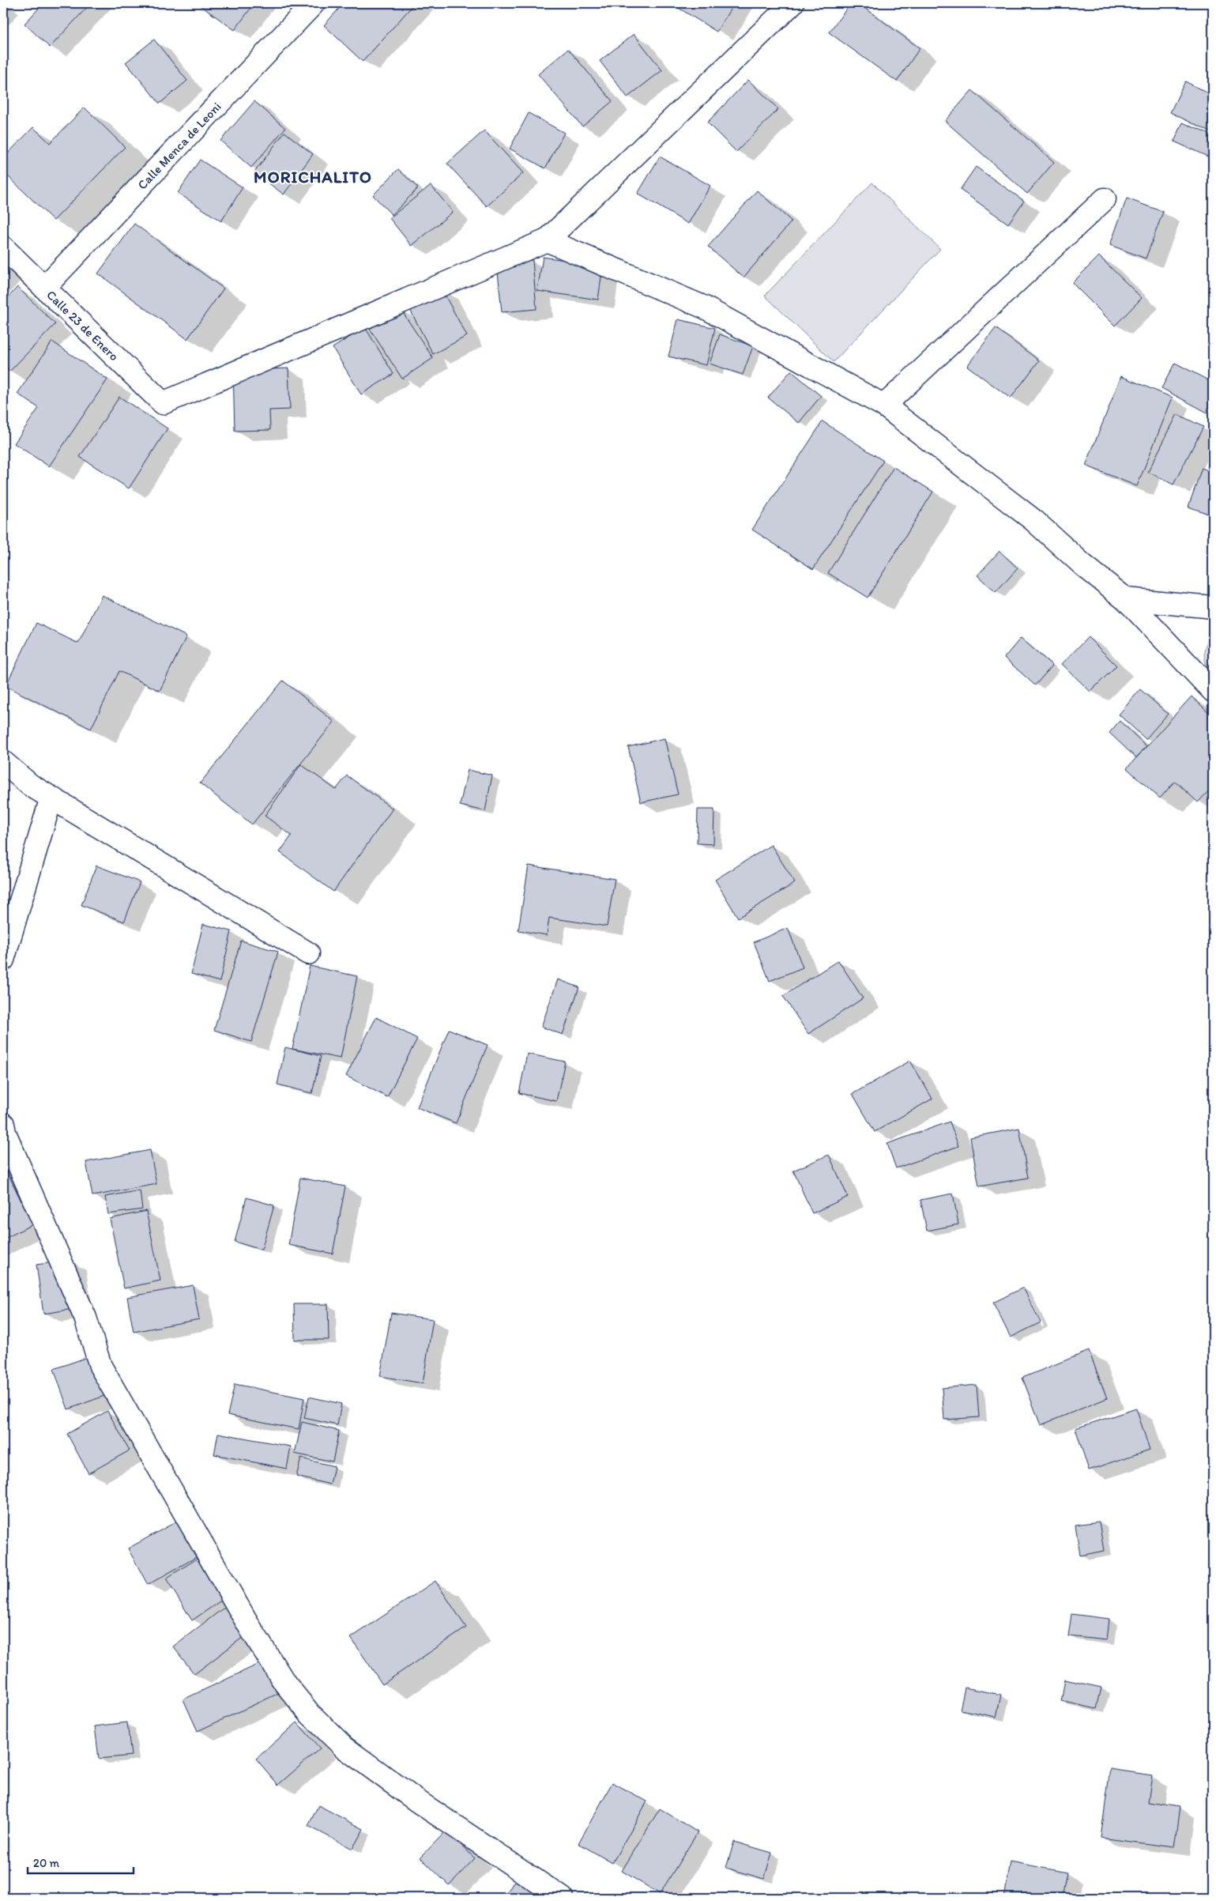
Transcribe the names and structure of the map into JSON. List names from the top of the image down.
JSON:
{
  "streets": {
    "street": ["Calle Menca de Leoni", "Calle 23 de Enero"]
  },
  "crossings": [
    ["Calle Menca de Leoni", "Calle 23 de Enero"]
  ],
  "districts": ["MORICHALITO"],
  "scale_bar": "20 m"
}
